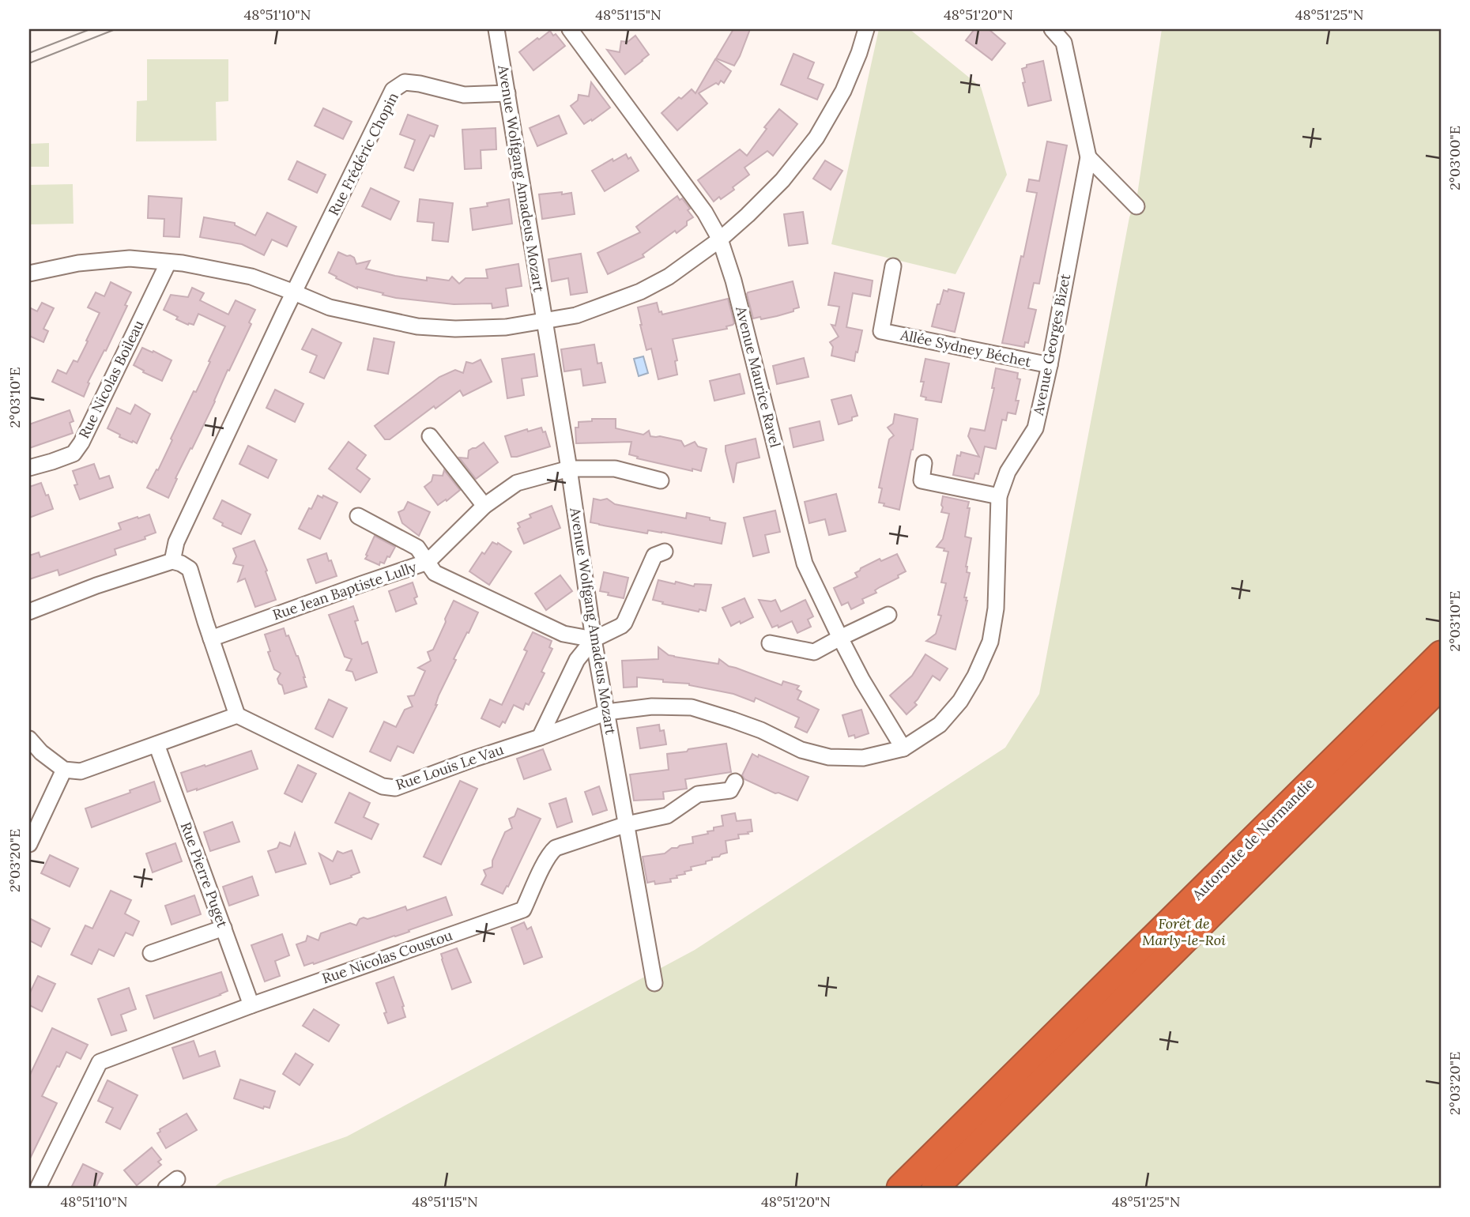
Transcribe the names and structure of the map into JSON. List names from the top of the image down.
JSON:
{
  "streets": {
    "highway": ["Autoroute de Normandie"],
    "street": [
      "Rue Frédéric Chopin",
      "Avenue Wolfgang Amadeus Mozart",
      "Avenue Georges Bizet",
      "Allée Sydney Béchet",
      "Avenue Maurice Ravel",
      "Rue Nicolas Boileau",
      "Rue Jean Baptiste Lully",
      "Rue Louis Le Vau",
      "Rue Pierre Puget",
      "Rue Nicolas Coustou"
    ]
  },
  "crossings": [
    ["Rue Frédéric Chopin", "Avenue Wolfgang Amadeus Mozart"],
    ["Avenue Wolfgang Amadeus Mozart", "Avenue Georges Bizet"],
    ["Avenue Wolfgang Amadeus Mozart", "Rue Jean Baptiste Lully"],
    ["Avenue Wolfgang Amadeus Mozart", "Rue Louis Le Vau"],
    ["Avenue Wolfgang Amadeus Mozart", "Rue Nicolas Coustou"],
    ["Avenue Georges Bizet", "Allée Sydney Béchet"],
    ["Avenue Georges Bizet", "Avenue Maurice Ravel"],
    ["Avenue Georges Bizet", "Rue Louis Le Vau"],
    ["Rue Pierre Puget", "Rue Nicolas Coustou"]
  ],
  "parks": ["Forêt de Marly-le-Roi"],
  "coordinates": [
    "48°51'10\"N",
    "48°51'15\"N",
    "48°51'20\"N",
    "48°51'25\"N",
    "2°03'00\"E",
    "2°03'10\"E",
    "2°03'20\"E"
  ]
}
